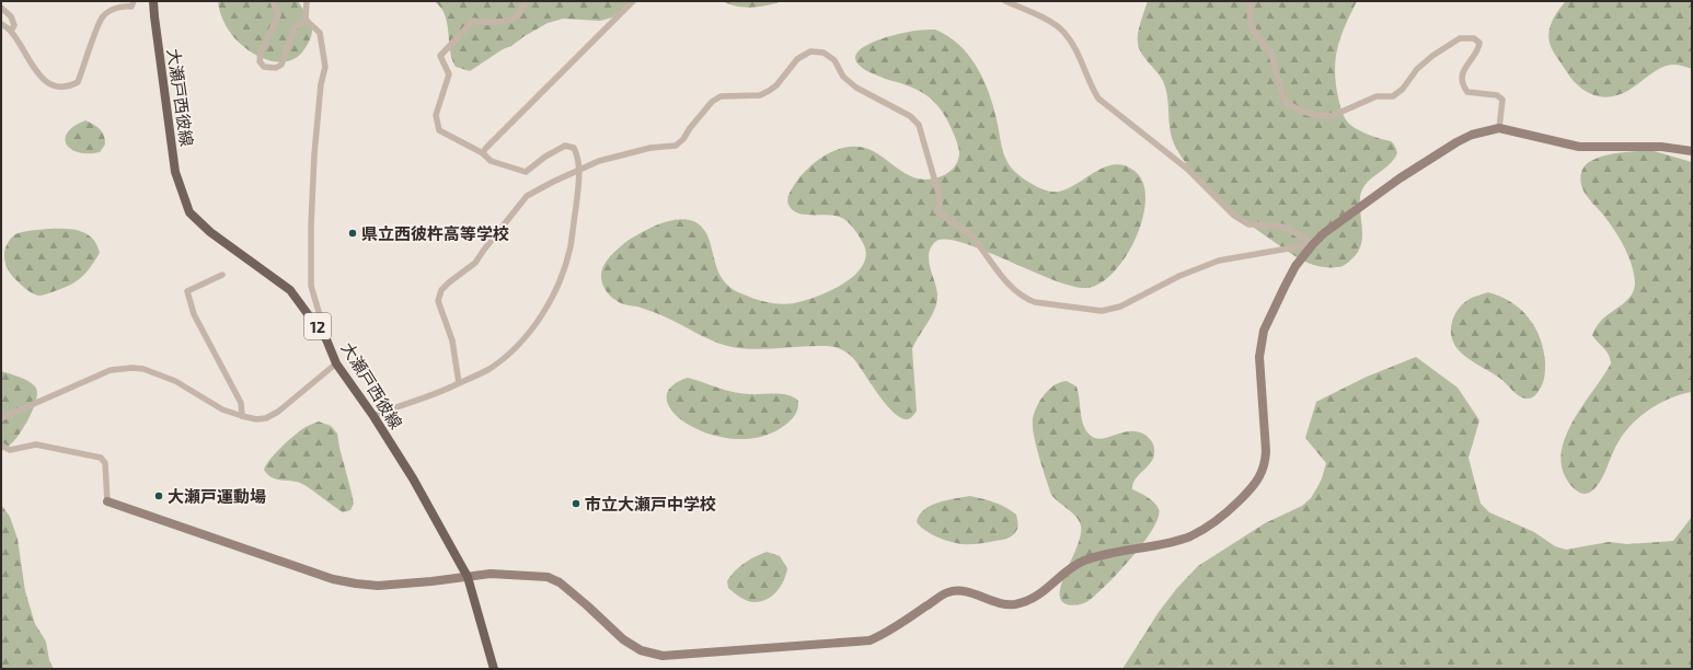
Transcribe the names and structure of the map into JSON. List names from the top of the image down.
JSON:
{
  "streets": {
    "main road": ["大瀬戸西彼線", "12"]
  },
  "places": ["県立西彼杵高等学校", "大瀬戸運動場", "市立大瀬戸中学校"]
}
